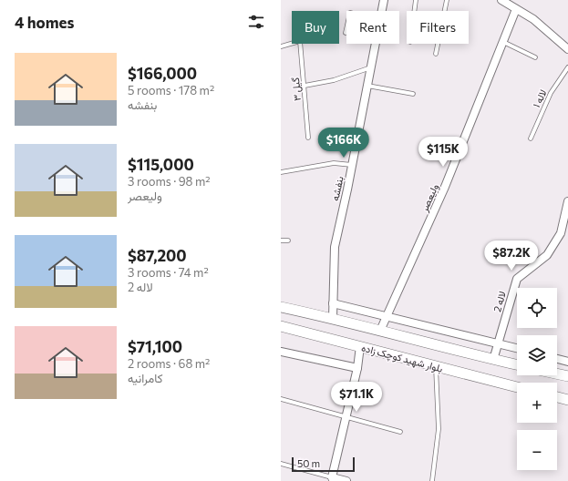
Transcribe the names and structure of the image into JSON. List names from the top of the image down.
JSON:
{
  "streets": {
    "main road": ["بلوار شهید کوچک زاده"],
    "street": ["بنفشه", "ولیعصر", "لاله 2"],
    "lane": ["گیل ۳", "لاله ۱"]
  },
  "crossings": [
    ["بنفشه", "بلوار شهید کوچک زاده"],
    ["ولیعصر", "بلوار شهید کوچک زاده"],
    ["لاله 2", "بلوار شهید کوچک زاده"]
  ],
  "scale_bar": "50 m",
  "page": {
    "heading": "4 homes",
    "chip": ["Buy", "Rent", "Filters"],
    "list": [
      {
        "name": "$166,000",
        "note": "5 rooms · 178 m² · بنفشه"
      },
      {
        "name": "$115,000",
        "note": "3 rooms · 98 m² · ولیعصر"
      },
      {
        "name": "$87,200",
        "note": "3 rooms · 74 m² · لاله 2"
      },
      {
        "name": "$71,100",
        "note": "2 rooms · 68 m² · کامرانیه"
      }
    ],
    "price": [
      "$166K",
      "$115K",
      "$87.2K",
      "$71.1K"
    ],
    "map_buttons": ["+", "−"],
    "scale": "50 m"
  }
}
